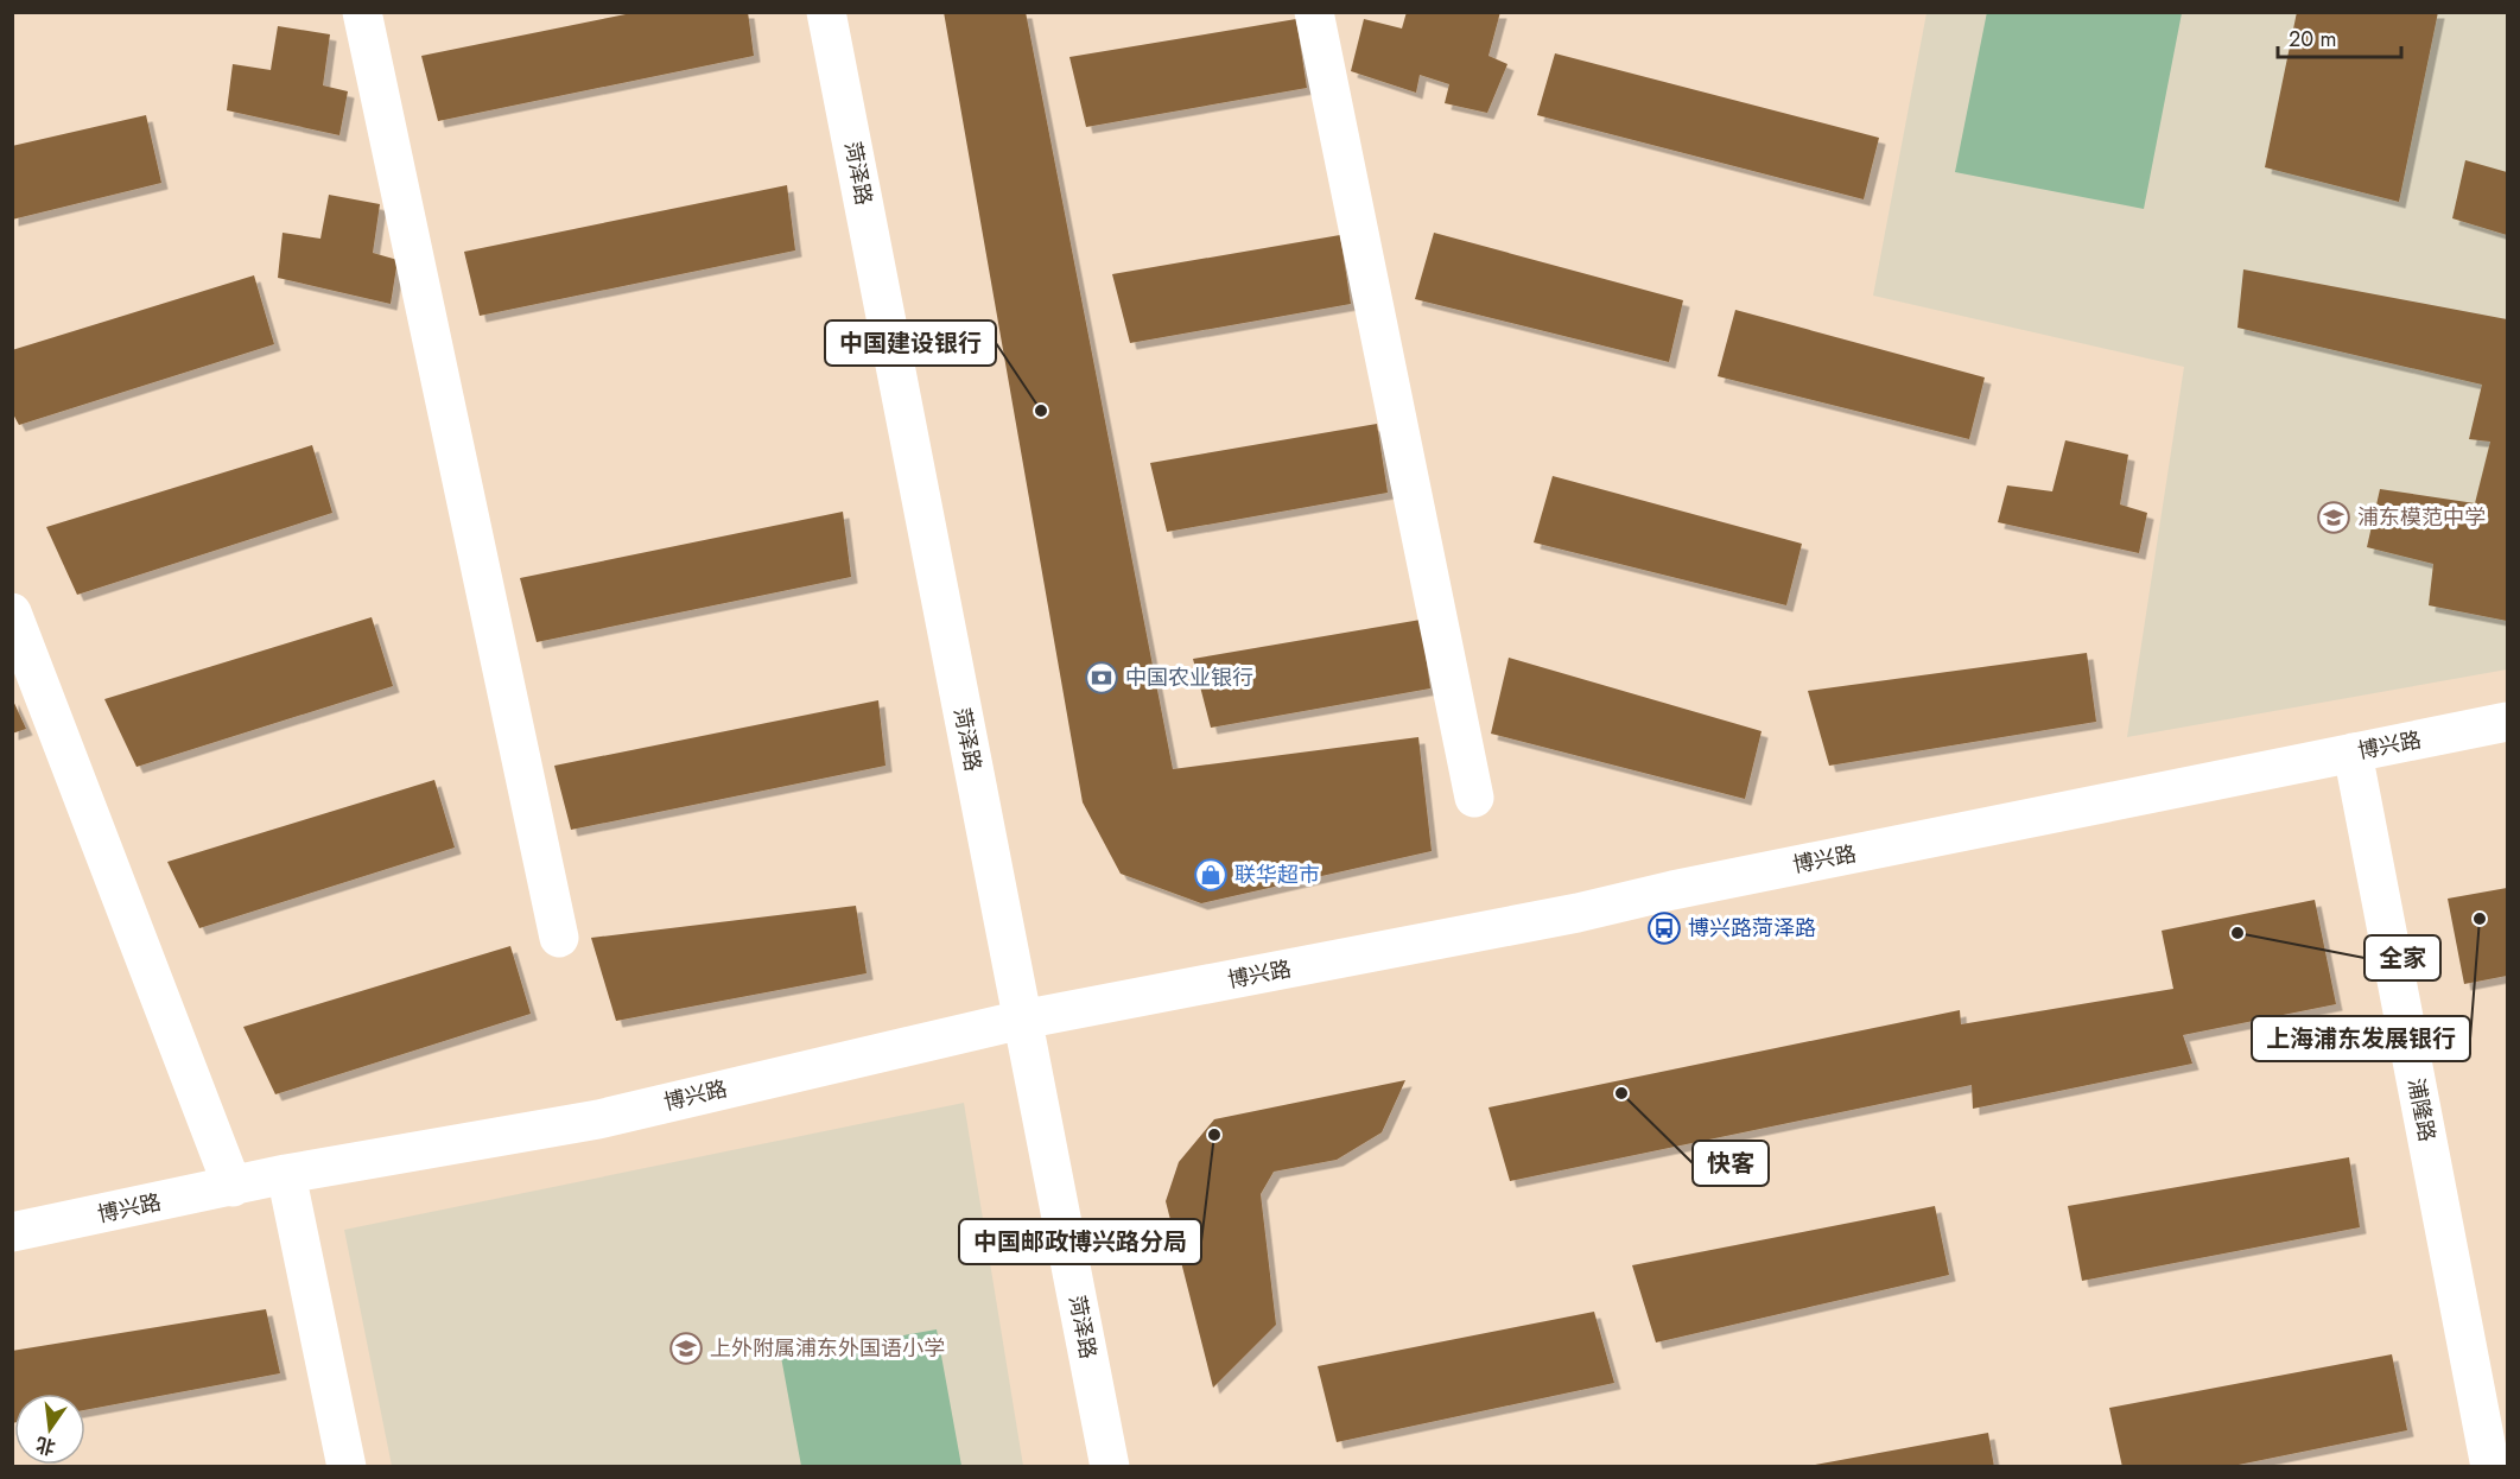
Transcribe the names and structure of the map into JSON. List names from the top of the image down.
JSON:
{
  "streets": {
    "street": ["菏泽路", "博兴路", "浦隆路"]
  },
  "crossings": [
    ["菏泽路", "博兴路"],
    ["博兴路", "浦隆路"]
  ],
  "places": {
    "other": [
      "中国建设银行",
      "上海浦东发展银行",
      "全家",
      "快客",
      "中国邮政博兴路分局"
    ],
    "school or university": ["浦东模范中学", "上外附属浦东外国语小学"],
    "bank": ["中国农业银行"],
    "shop": ["联华超市"],
    "bus stop": ["博兴路菏泽路"]
  },
  "scale_bar": "20 m",
  "north": "bottom"
}
